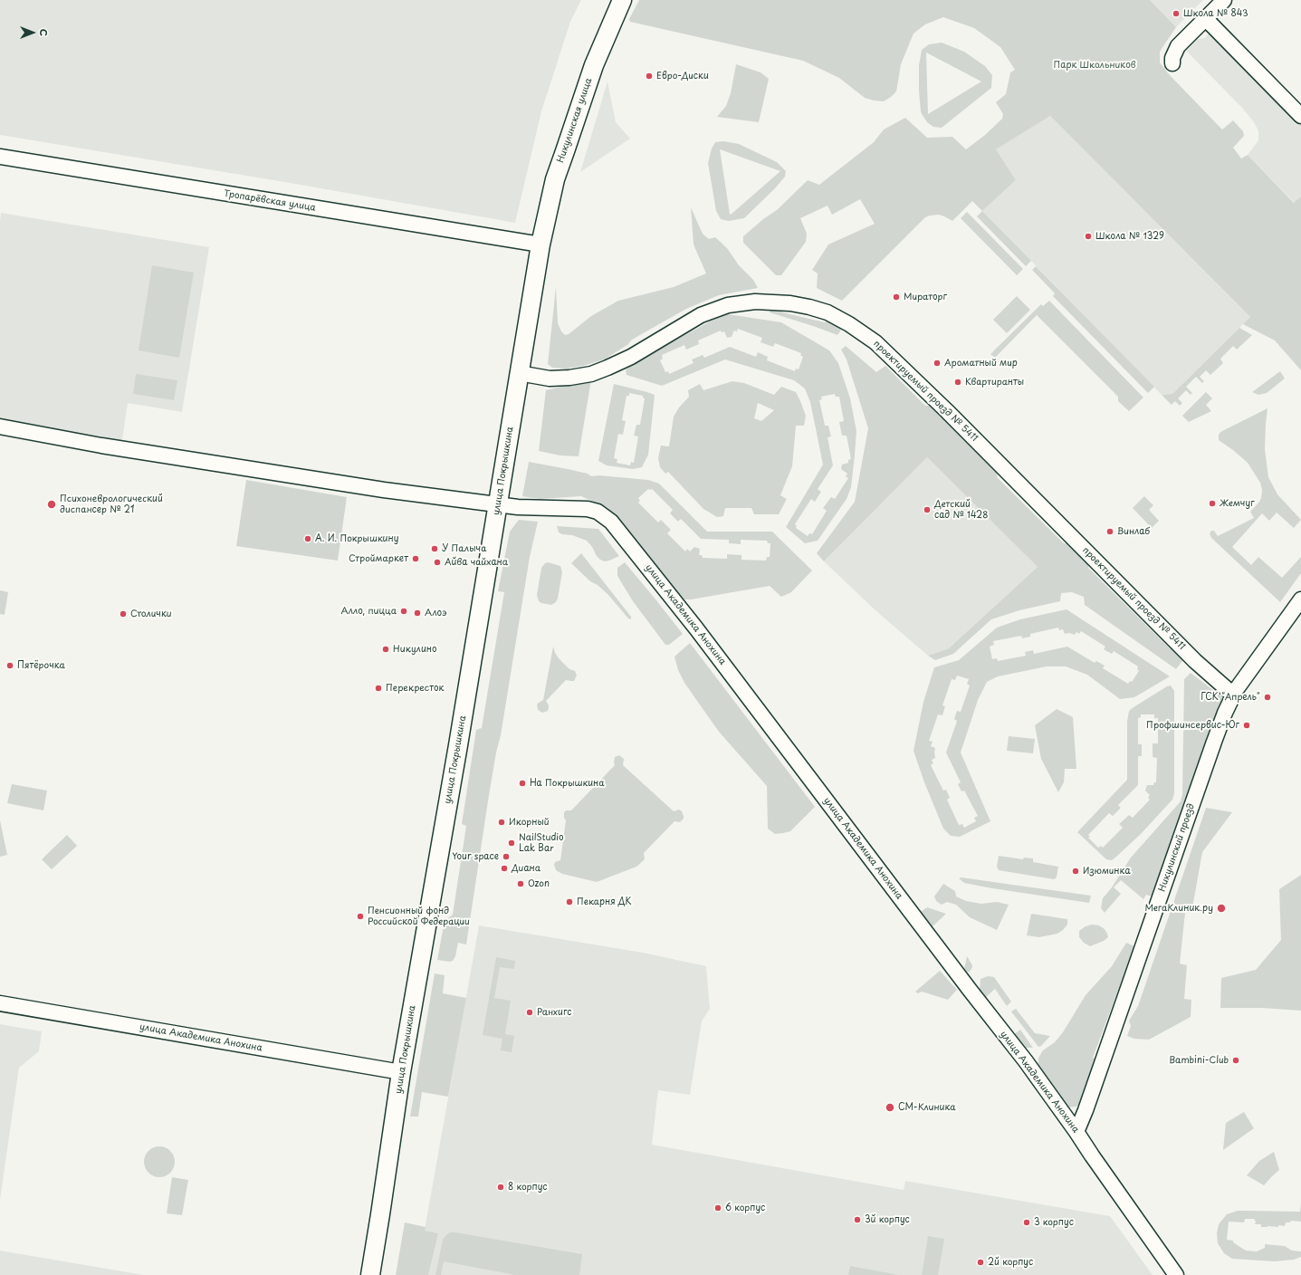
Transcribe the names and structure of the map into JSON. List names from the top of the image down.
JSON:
{
  "streets": {
    "main road": ["Никулинская улица", "улица Покрышкина"],
    "street": [
      "Тропарёвская улица",
      "проектируемый проезд № 5411",
      "улица Академика Анохина",
      "Никулинский проезд"
    ]
  },
  "crossings": [
    ["Никулинская улица", "Тропарёвская улица"],
    ["Никулинская улица", "улица Покрышкина"],
    ["Тропарёвская улица", "улица Покрышкина"],
    ["проектируемый проезд № 5411", "улица Покрышкина"],
    ["проектируемый проезд № 5411", "Никулинский проезд"],
    ["улица Покрышкина", "улица Академика Анохина"],
    ["улица Академика Анохина", "Никулинский проезд"]
  ],
  "parks": ["Парк Школьников"],
  "places": [
    "Школа № 843",
    "Евро-Диски",
    "Школа № 1329",
    "Мираторг",
    "Ароматный мир",
    "Квартиранты",
    "Жемчуг",
    "Психоневрологический диспансер № 21",
    "Детский сад № 1428",
    "Винлаб",
    "А. И. Покрышкину",
    "У Палыча",
    "Строймаркет",
    "Айва чайхана",
    "Алло, пицца",
    "Алоэ",
    "Столички",
    "Никулино",
    "Пятёрочка",
    "Перекресток",
    "ГСК \"Апрель\"",
    "Профшинсервис-Юг",
    "На Покрышкина",
    "Икорный",
    "NailStudio Lak Bar",
    "Your space",
    "Диана",
    "Изюминка",
    "Ozon",
    "Пекарня ДК",
    "МегаКлиник.ру",
    "Пенсионный фонд Российской Федерации",
    "Ранхигс",
    "Bambini-Club",
    "СМ-Клиника",
    "8 корпус",
    "6 корпус",
    "3й корпус",
    "3 корпус",
    "2й корпус"
  ],
  "north": "right"
}
